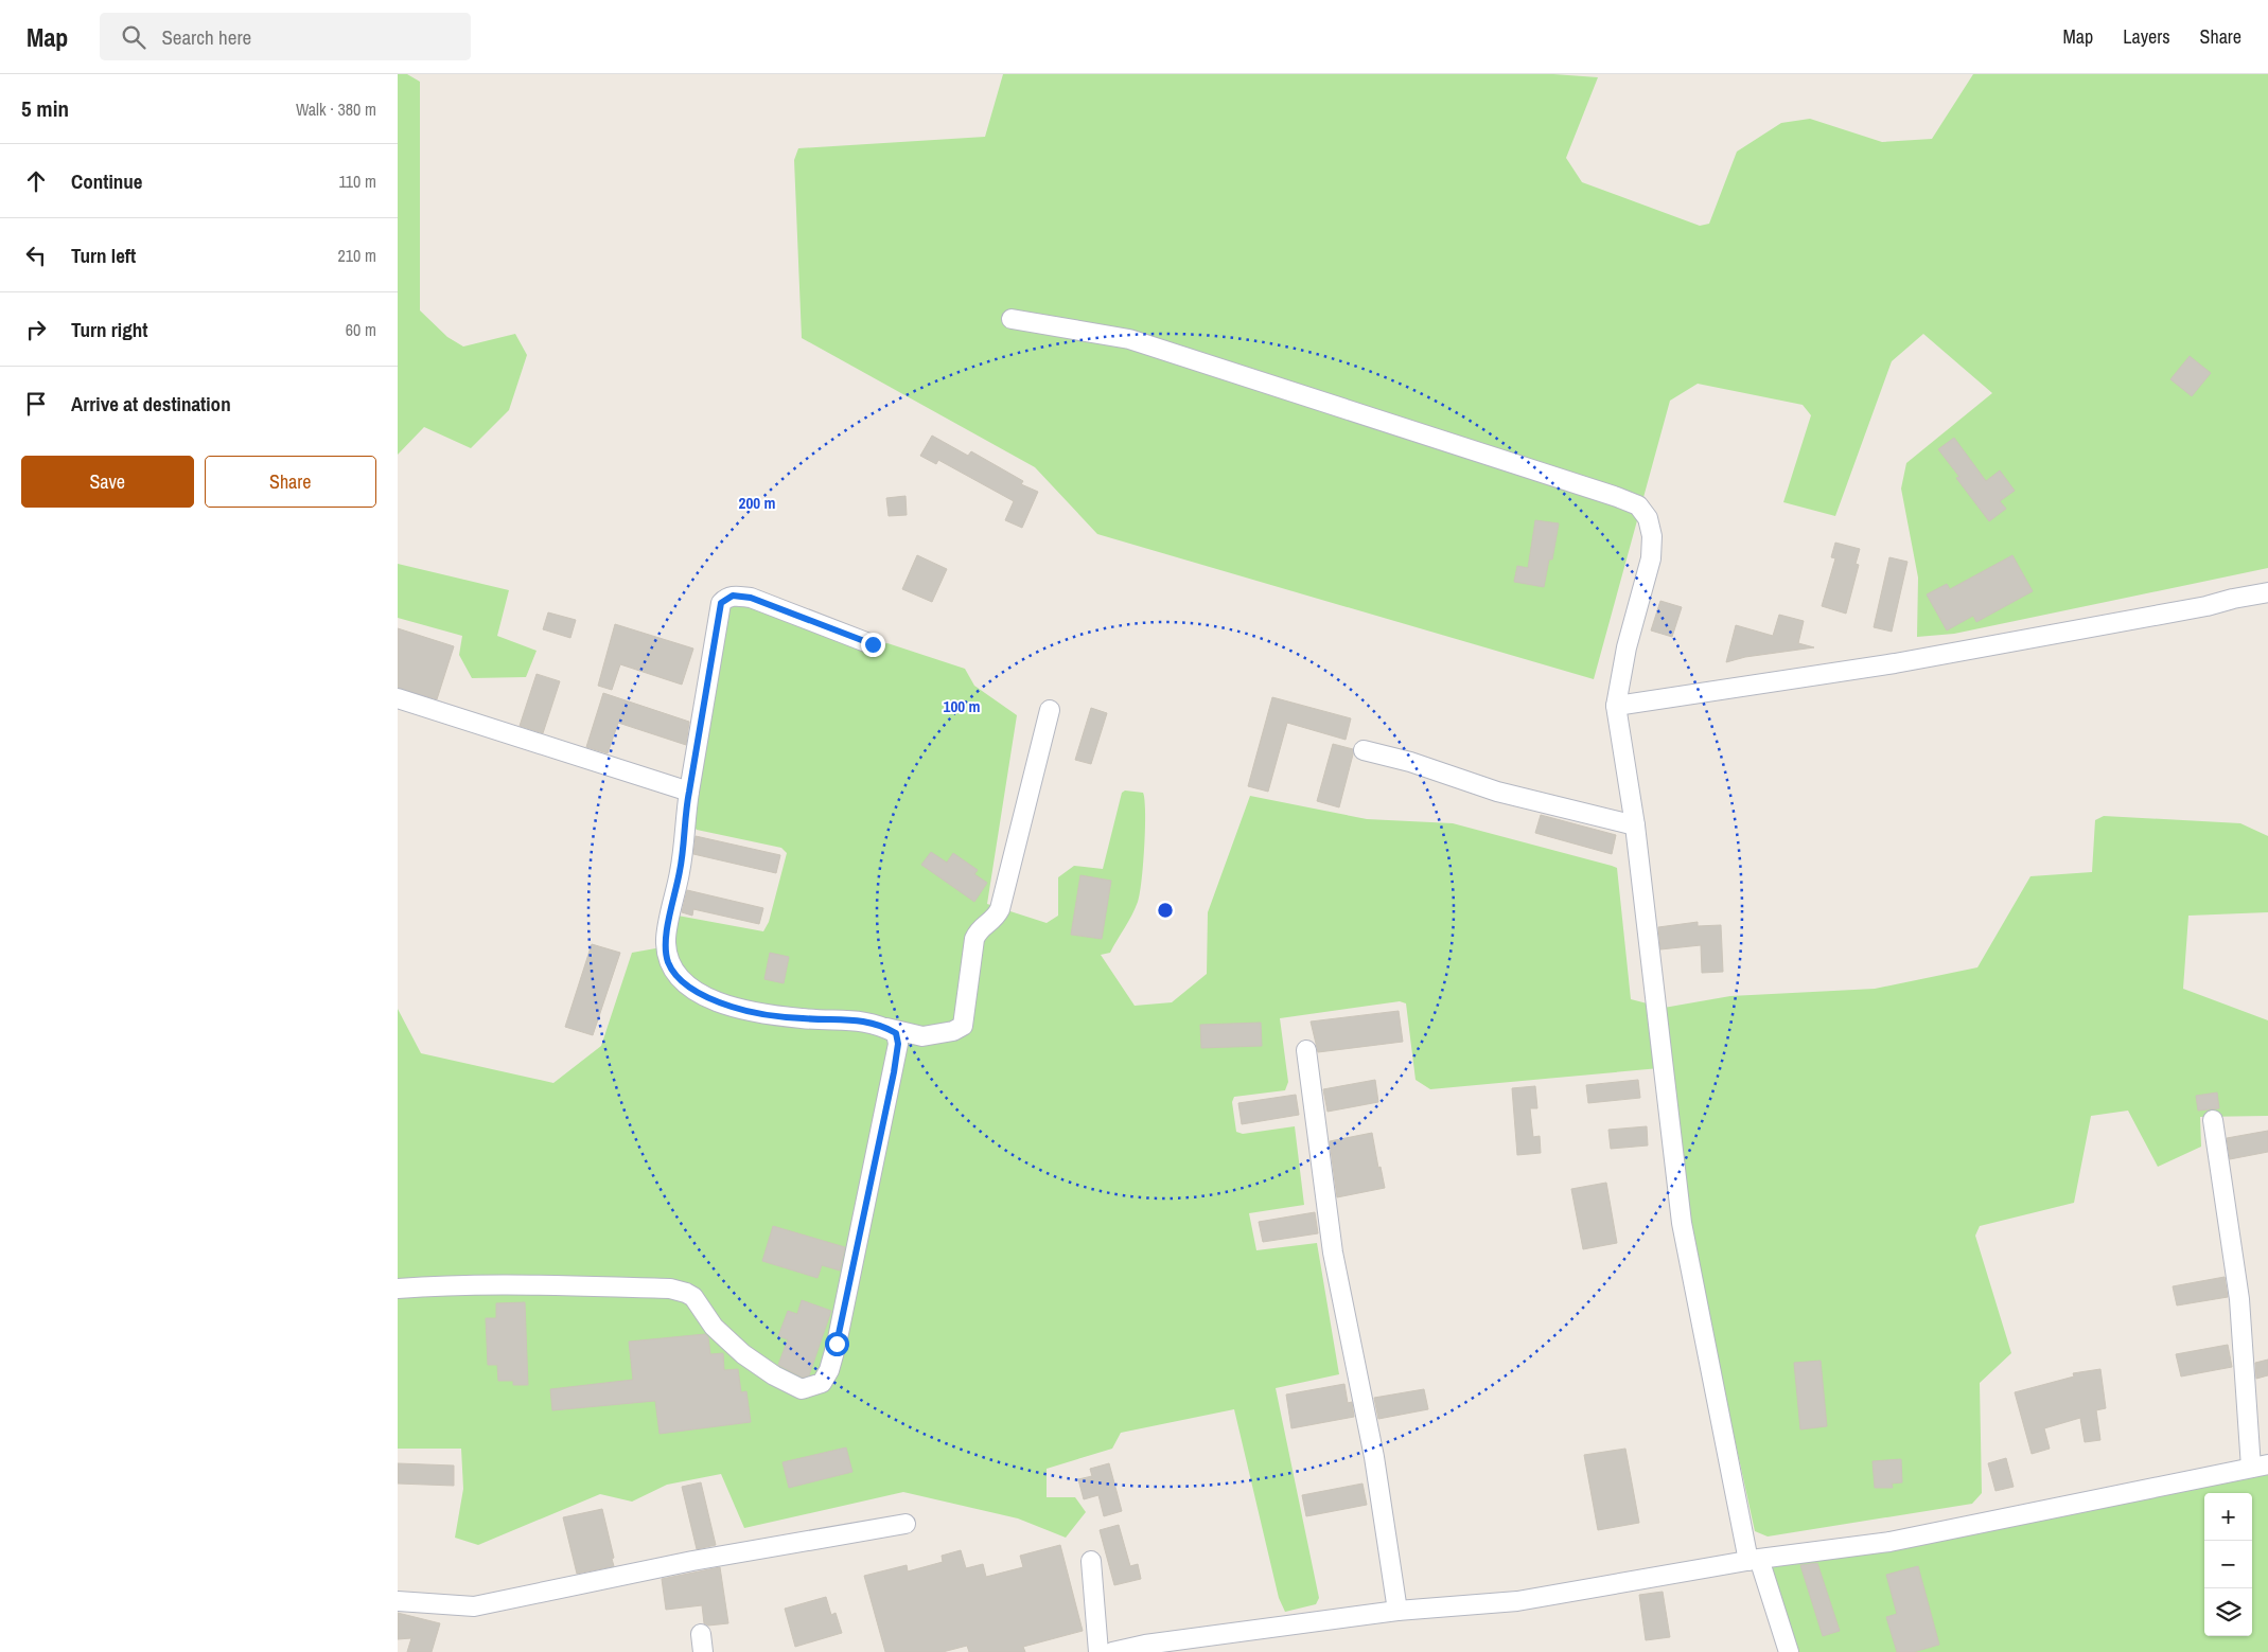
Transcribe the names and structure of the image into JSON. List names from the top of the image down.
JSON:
{
  "page": {
    "header": "Map",
    "search": "Search here",
    "nav": ["Map", "Layers", "Share"],
    "heading": ["5 min", "Walk · 380 m"],
    "list": [
      ["Continue", "110 m"],
      ["Turn left", "210 m"],
      ["Turn right", "60 m"],
      "Arrive at destination"
    ],
    "buttons": ["Save", "Share"],
    "map_buttons": ["+", "−"]
  },
  "rings": ["200 m", "100 m"]
}
